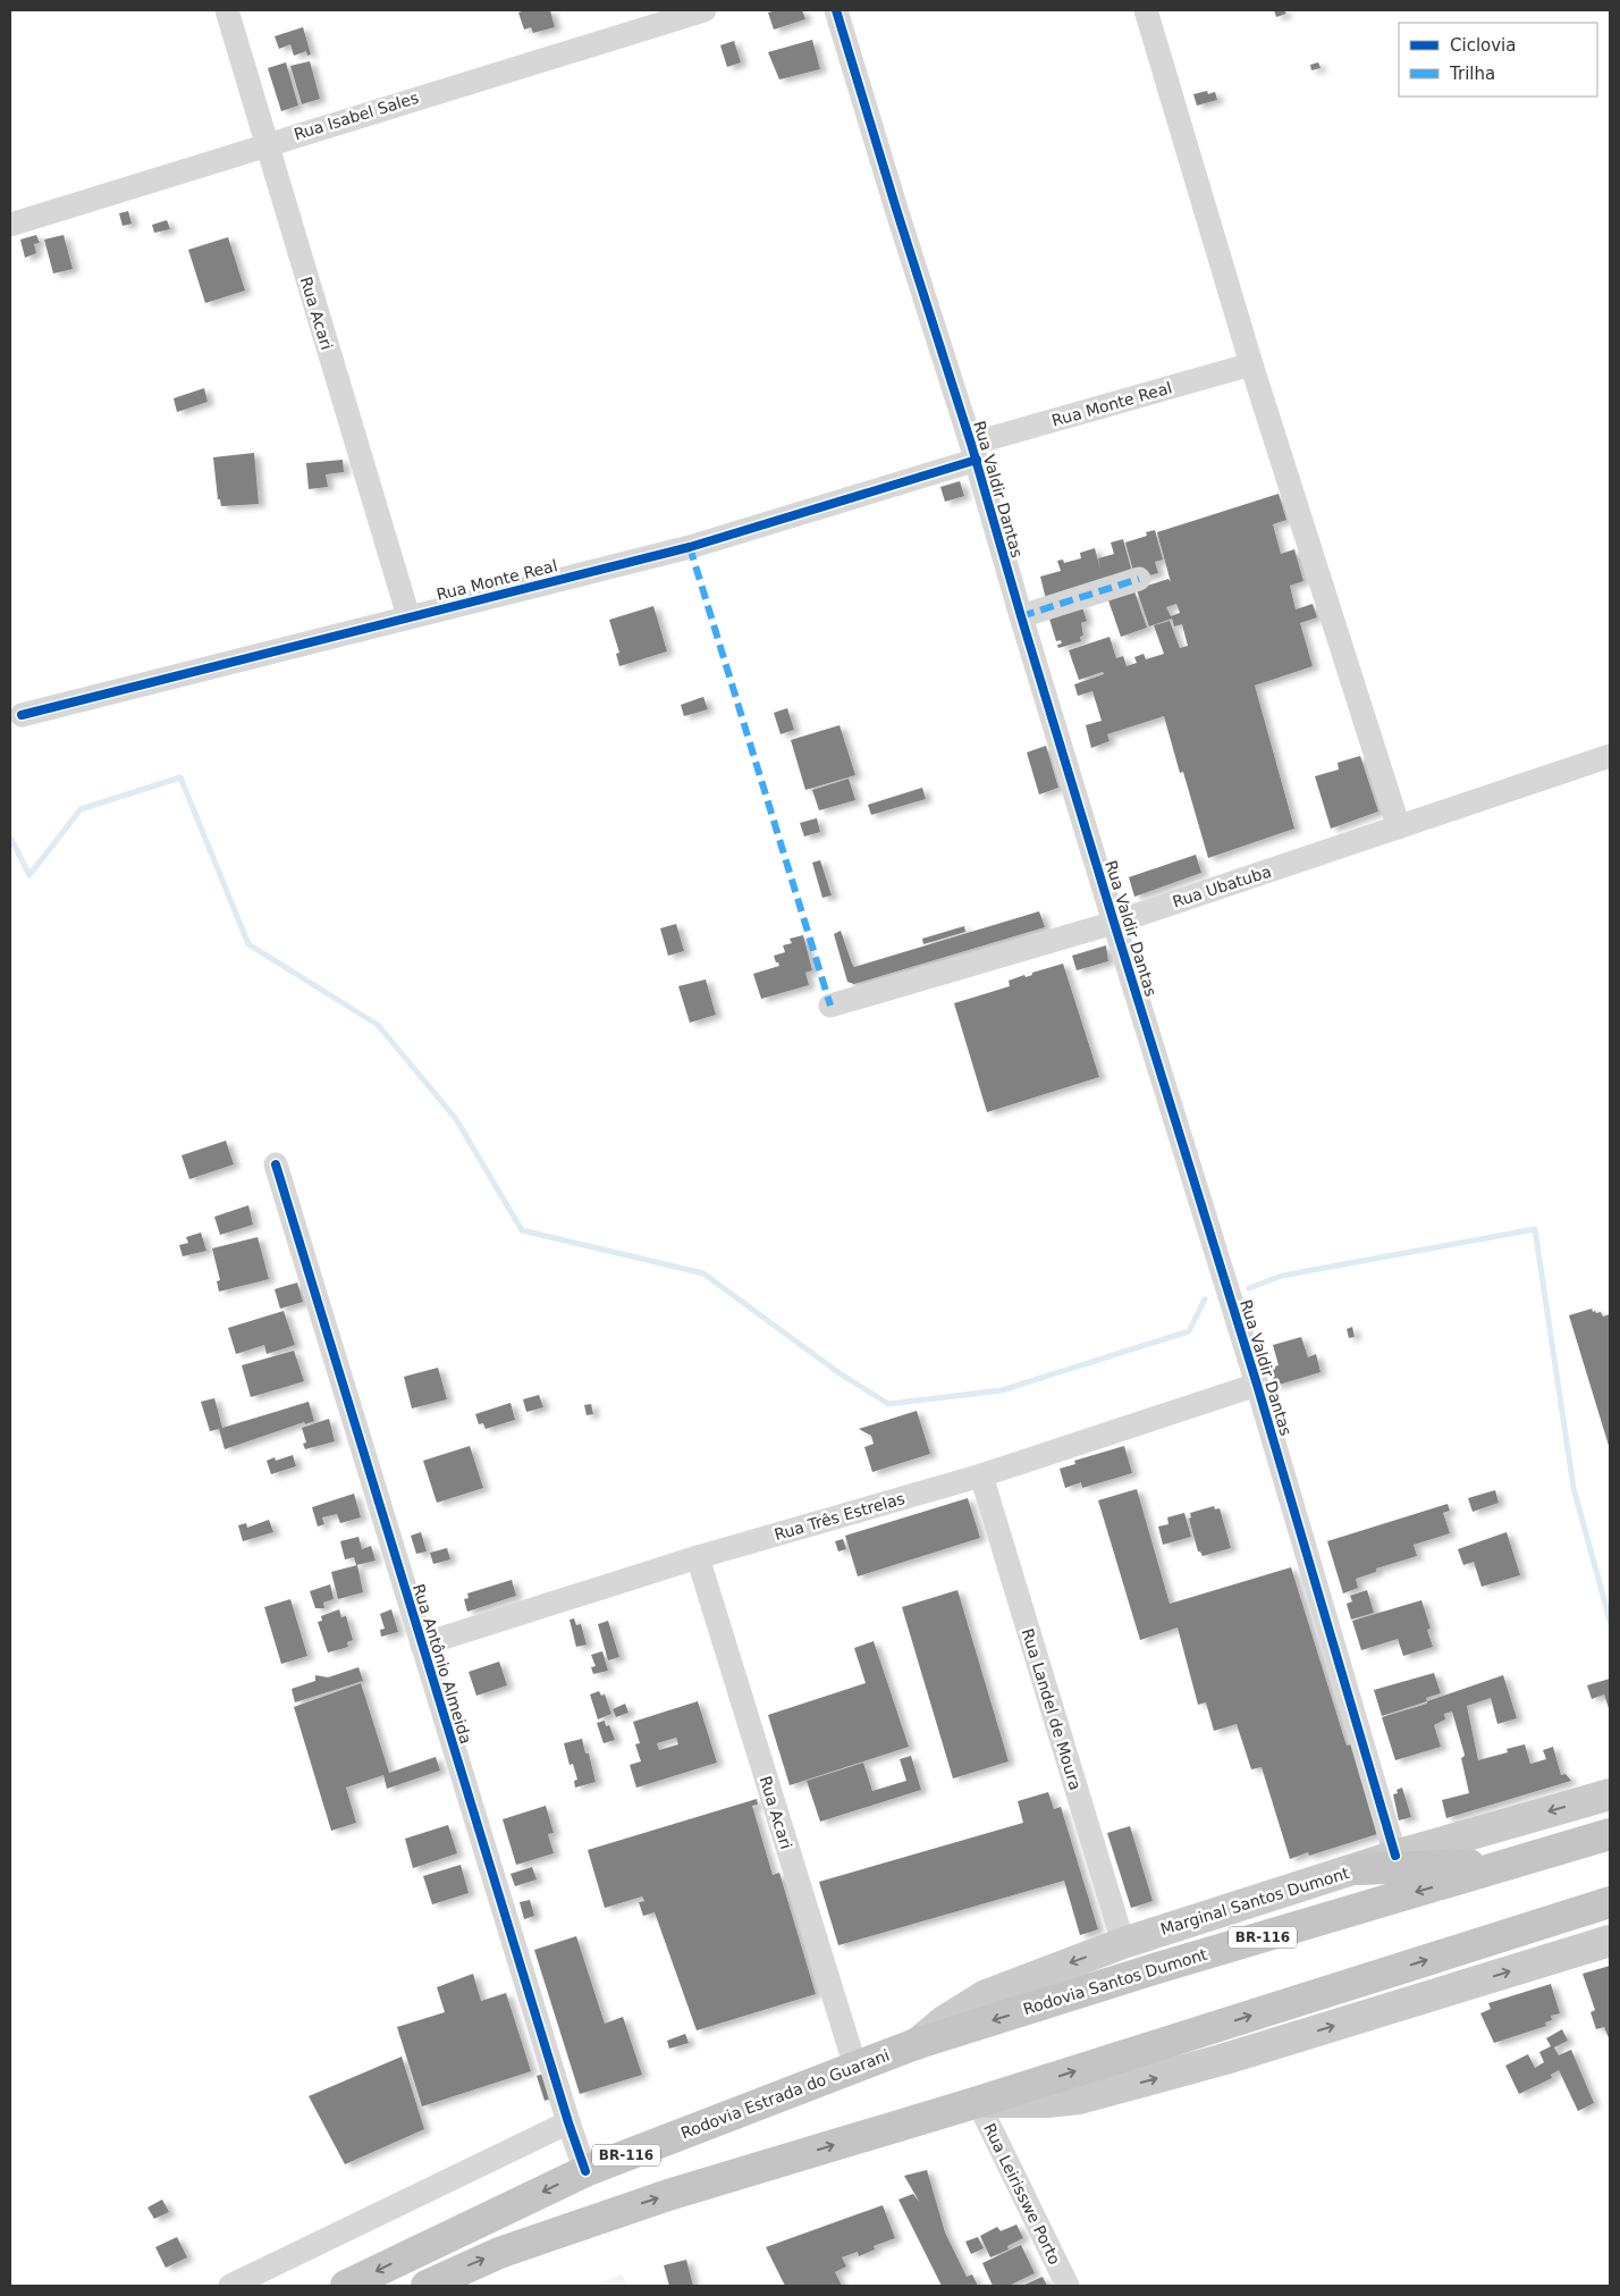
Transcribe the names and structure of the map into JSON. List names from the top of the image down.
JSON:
{
  "streets": {
    "highway": ["BR-116", "Rodovia Santos Dumont", "Rodovia Estrada do Guarani"],
    "main road": ["Marginal Santos Dumont"],
    "street": [
      "Rua Isabel Sales",
      "Rua Acari",
      "Rua Monte Real",
      "Rua Valdir Dantas",
      "Rua Ubatuba",
      "Rua Três Estrelas",
      "Rua Antônio Almeida",
      "Rua Landel de Moura",
      "Rua Leirisswe Porto"
    ]
  },
  "crossings": [
    ["Rua Isabel Sales", "Rua Acari"],
    ["Rua Acari", "Rua Monte Real"],
    ["Rua Acari", "Rua Três Estrelas"],
    ["Rua Acari", "Rodovia Estrada do Guarani"],
    ["Rua Monte Real", "Rua Valdir Dantas"],
    ["Rua Valdir Dantas", "Rua Ubatuba"],
    ["Rua Valdir Dantas", "Rua Três Estrelas"],
    ["Rua Valdir Dantas", "Marginal Santos Dumont"],
    ["Rua Três Estrelas", "Rua Antônio Almeida"],
    ["Rua Três Estrelas", "Rua Landel de Moura"],
    ["Rua Antônio Almeida", "Rodovia Estrada do Guarani"],
    ["Rua Landel de Moura", "Marginal Santos Dumont"],
    ["Marginal Santos Dumont", "Rodovia Santos Dumont"],
    ["Marginal Santos Dumont", "Rodovia Estrada do Guarani"],
    ["Rodovia Santos Dumont", "Rodovia Estrada do Guarani"]
  ],
  "legend": ["Ciclovia", "Trilha"]
}
